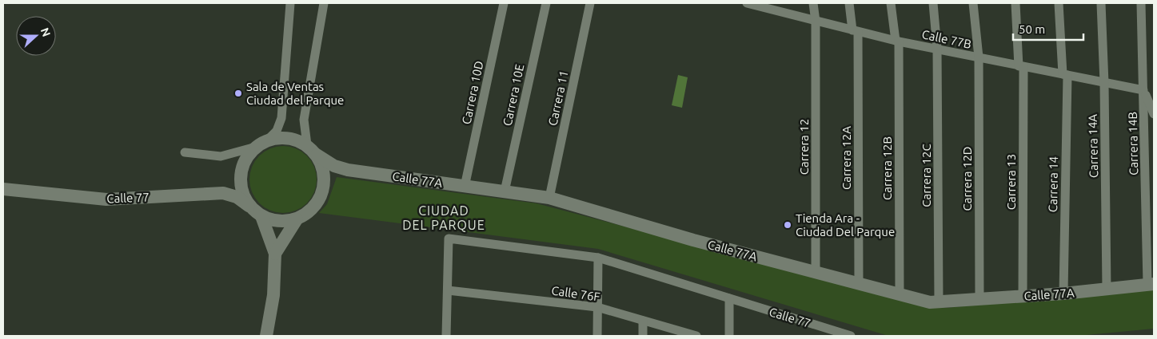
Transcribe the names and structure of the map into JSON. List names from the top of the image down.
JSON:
{
  "streets": {
    "street": [
      "Calle 77B",
      "Carrera 10D",
      "Carrera 10E",
      "Carrera 11",
      "Carrera 14B",
      "Carrera 14A",
      "Carrera 12",
      "Carrera 12A",
      "Carrera 12B",
      "Carrera 12C",
      "Carrera 12D",
      "Calle 77A",
      "Carrera 13",
      "Carrera 14",
      "Calle 77",
      "Calle 76F"
    ]
  },
  "crossings": [
    ["Calle 77B", "Carrera 14B"],
    ["Calle 77B", "Carrera 14A"],
    ["Calle 77B", "Carrera 12"],
    ["Calle 77B", "Carrera 12A"],
    ["Calle 77B", "Carrera 12B"],
    ["Calle 77B", "Carrera 12C"],
    ["Calle 77B", "Carrera 12D"],
    ["Calle 77B", "Carrera 13"],
    ["Calle 77B", "Carrera 14"],
    ["Carrera 10D", "Calle 77A"],
    ["Carrera 10E", "Calle 77A"],
    ["Carrera 11", "Calle 77A"],
    ["Carrera 14B", "Calle 77A"],
    ["Carrera 14A", "Calle 77A"],
    ["Carrera 12", "Calle 77A"],
    ["Carrera 12A", "Calle 77A"],
    ["Carrera 12B", "Calle 77A"],
    ["Carrera 12C", "Calle 77A"],
    ["Carrera 12D", "Calle 77A"],
    ["Calle 77A", "Carrera 13"],
    ["Calle 77A", "Carrera 14"],
    ["Calle 77A", "Calle 77"],
    ["Calle 77", "Calle 76F"]
  ],
  "districts": ["CIUDAD DEL PARQUE"],
  "places": ["Sala de Ventas Ciudad del Parque", "Tienda Ara - Ciudad Del Parque"],
  "scale_bar": "50 m",
  "north": "right"
}
